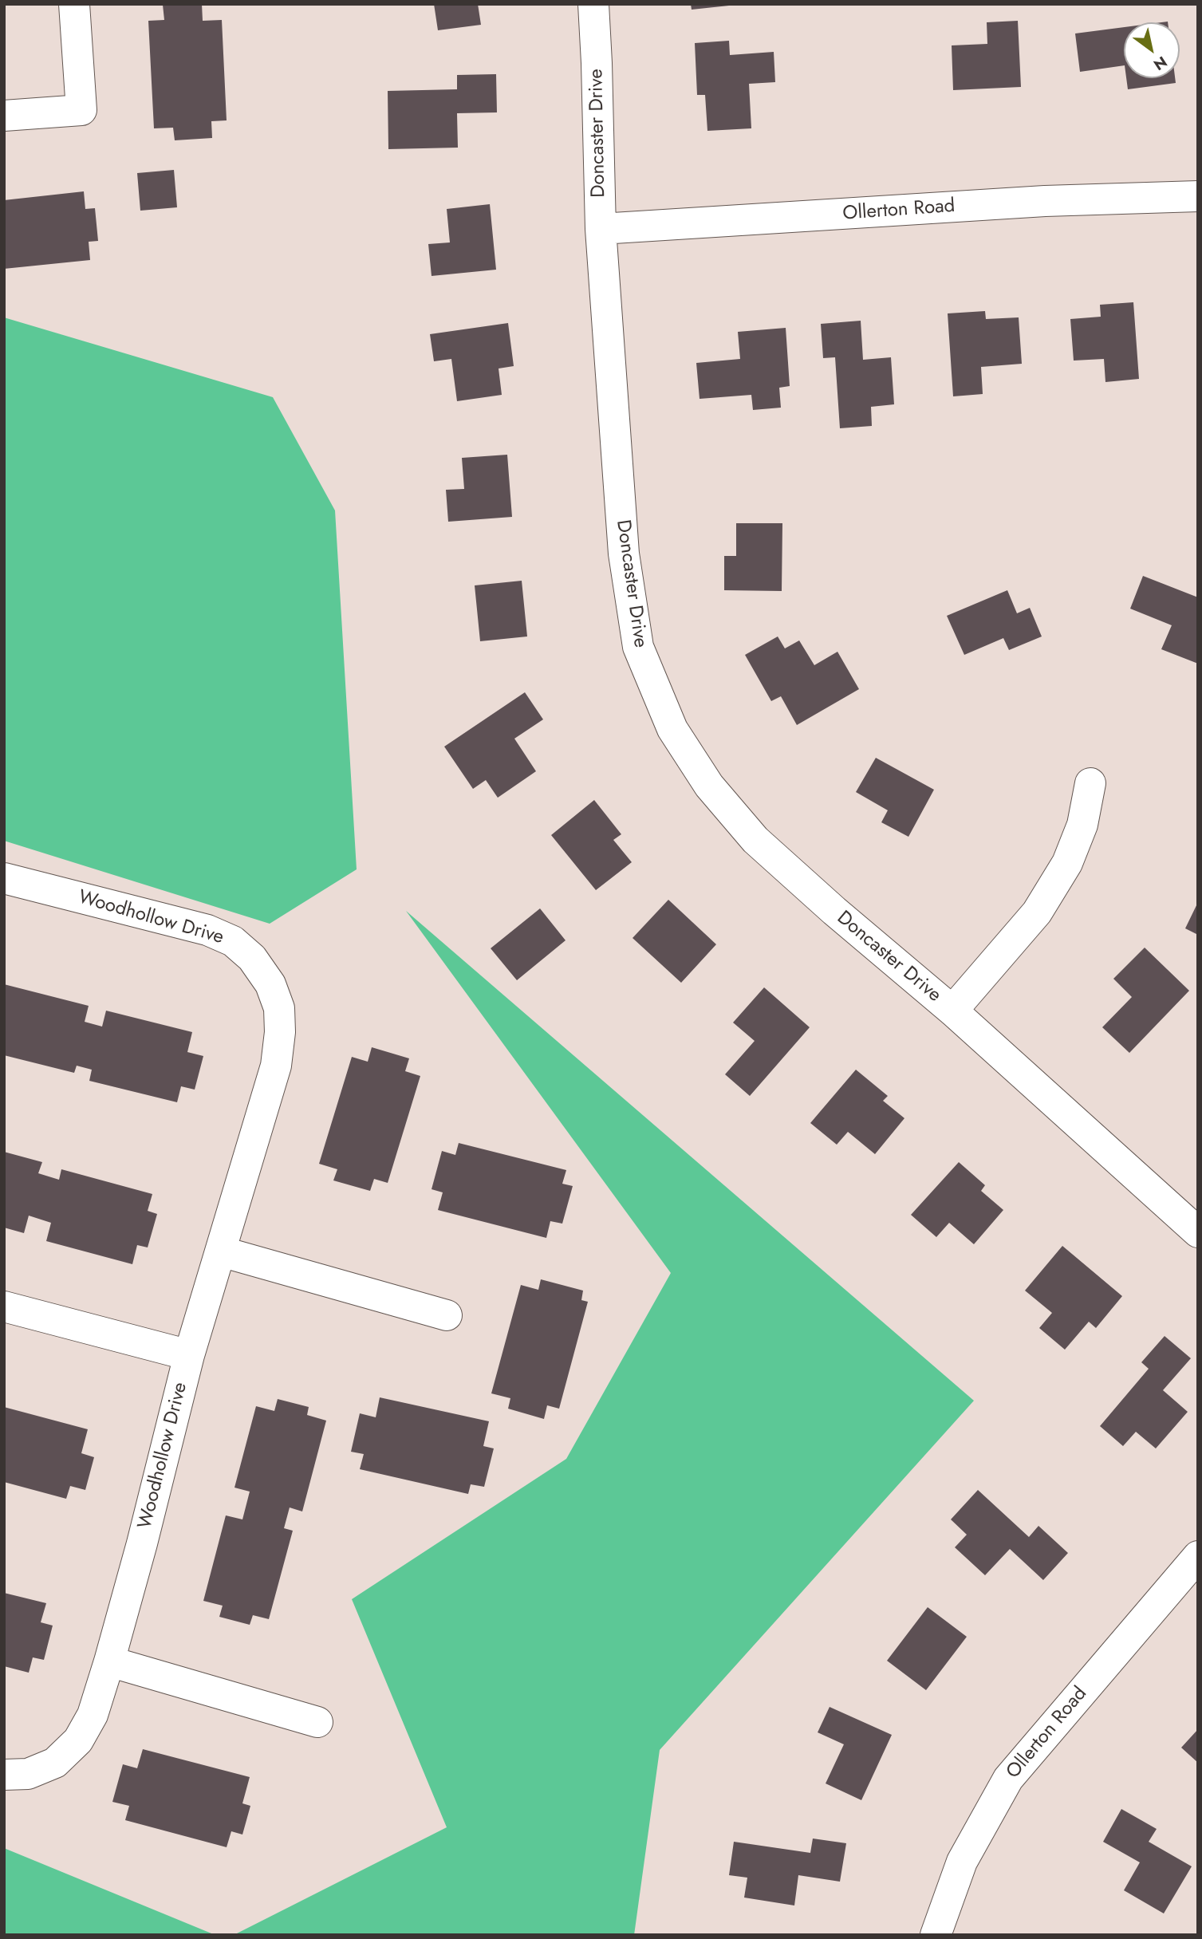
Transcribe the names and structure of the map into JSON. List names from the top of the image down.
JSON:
{
  "streets": {
    "street": ["Doncaster Drive", "Ollerton Road", "Woodhollow Drive"]
  },
  "crossings": [
    ["Doncaster Drive", "Ollerton Road"]
  ],
  "north": "bottom right"
}
